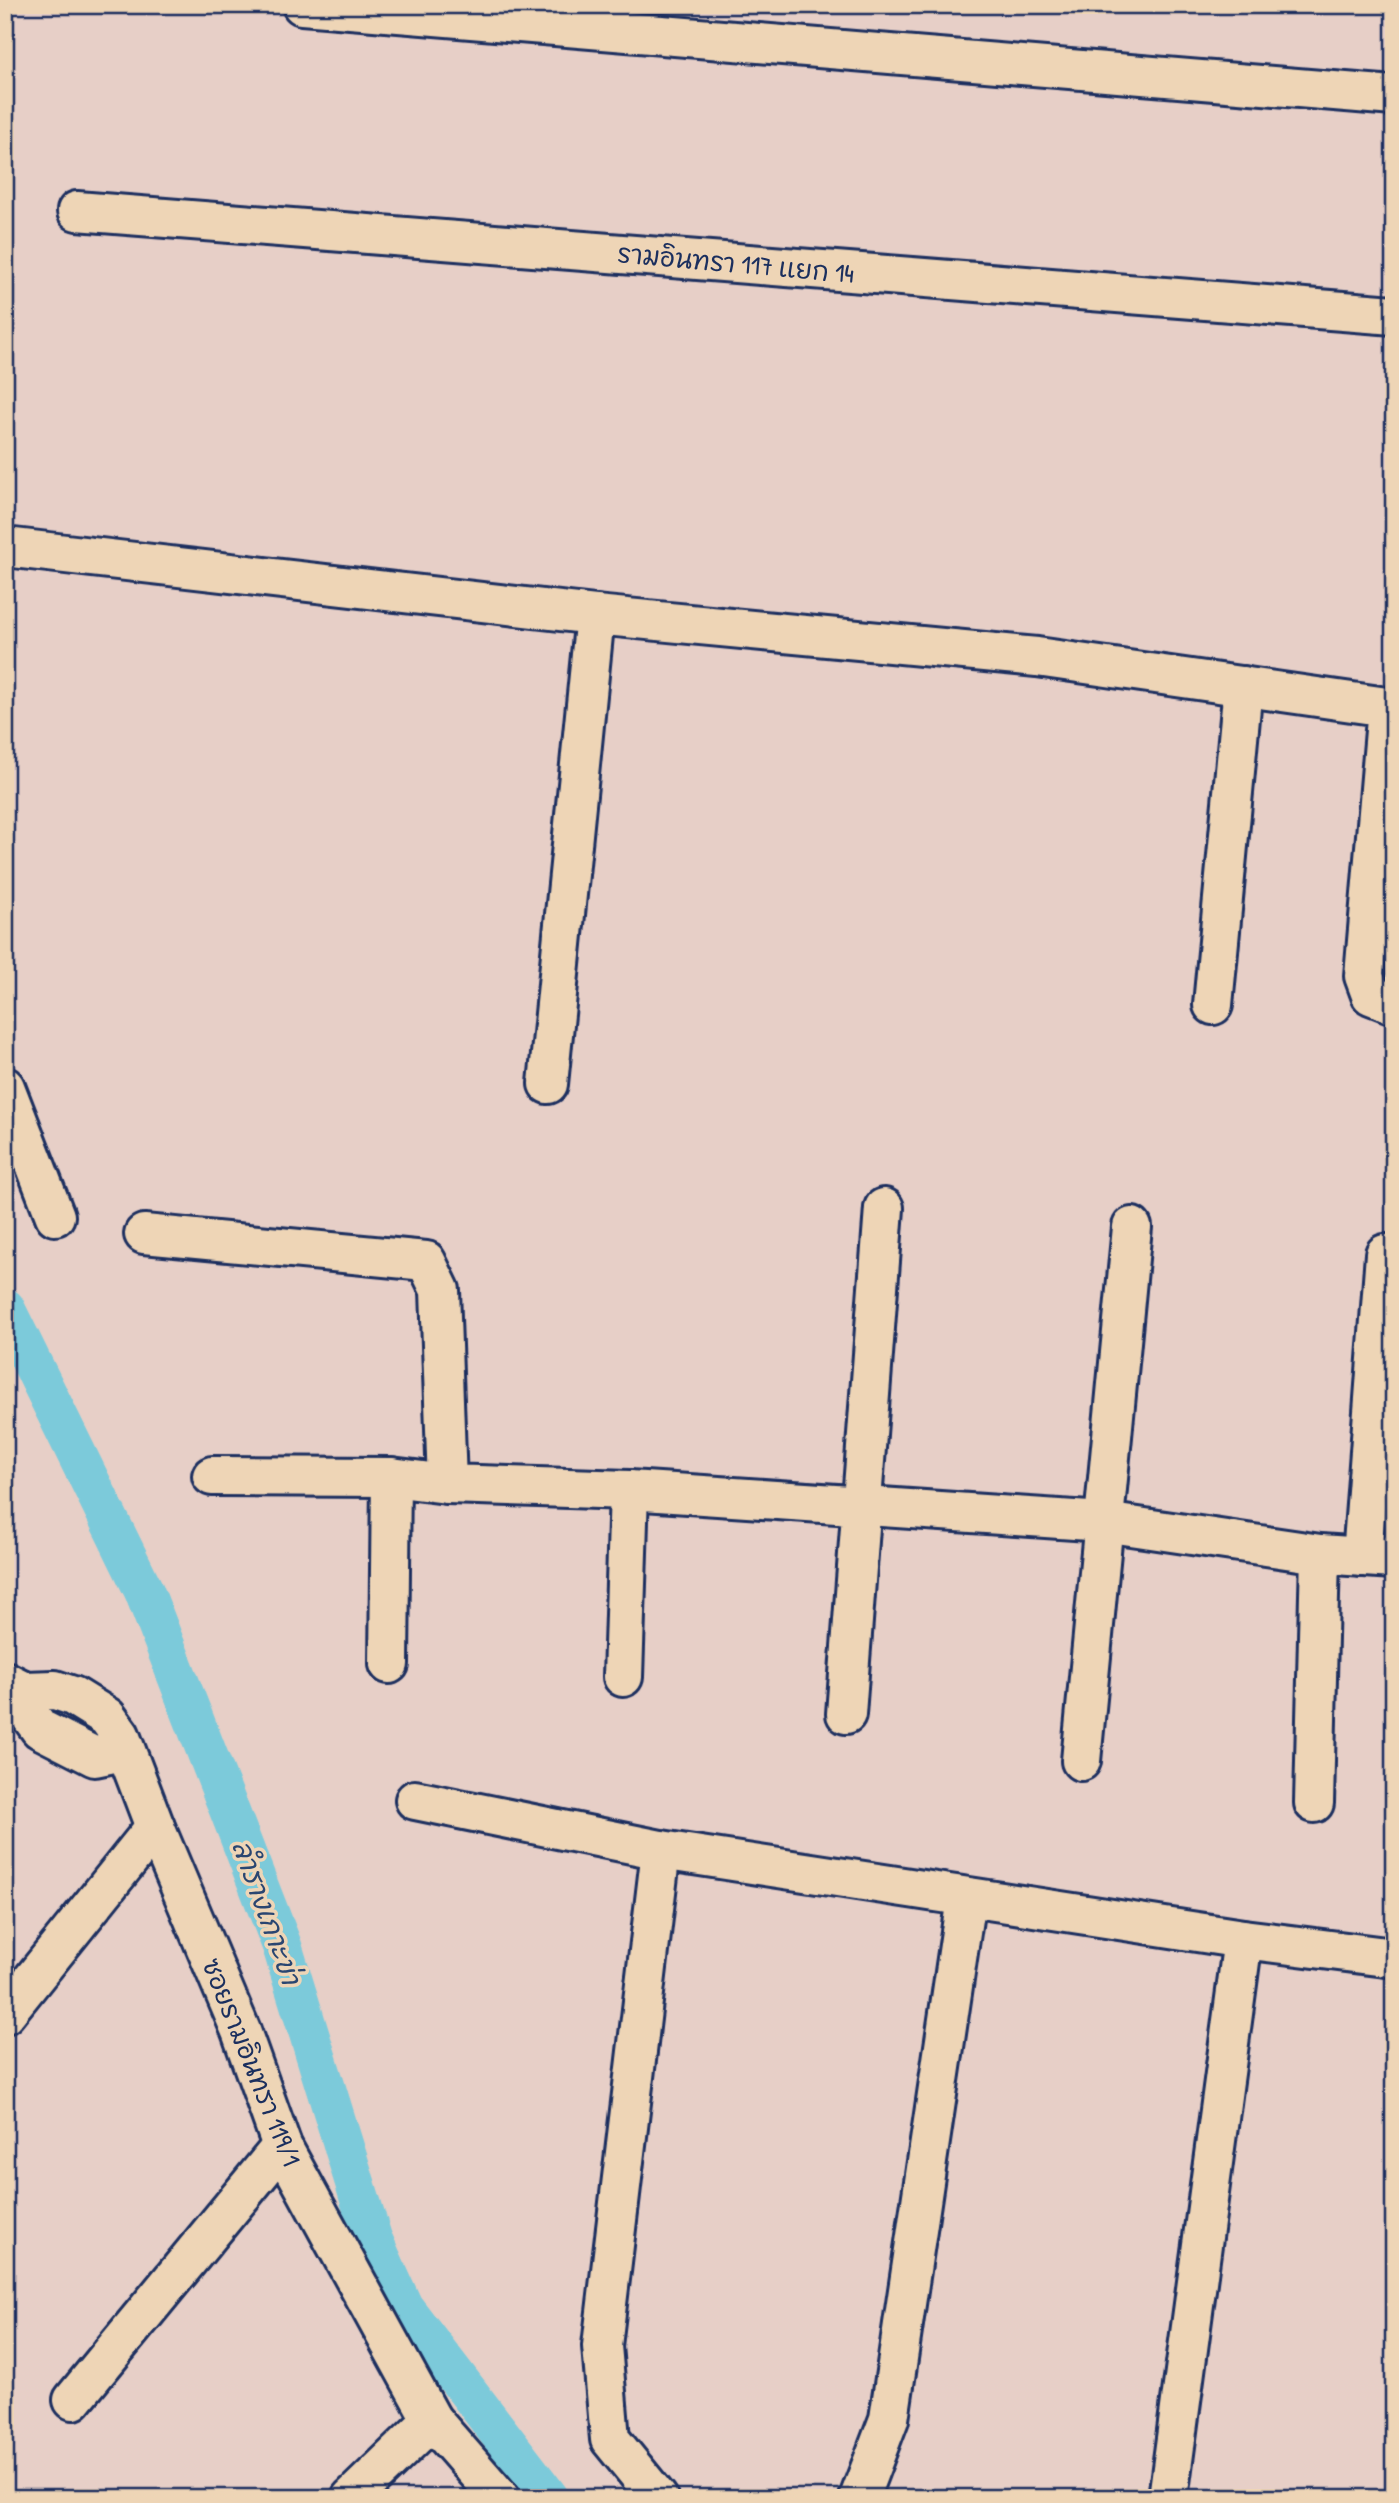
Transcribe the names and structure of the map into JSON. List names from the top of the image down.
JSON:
{
  "streets": {
    "street": ["รามอินทรา 117 แยก 14", "ซอยรามอินทรา 119/1"]
  },
  "water": ["ลำรางเกาะข่า"]
}
